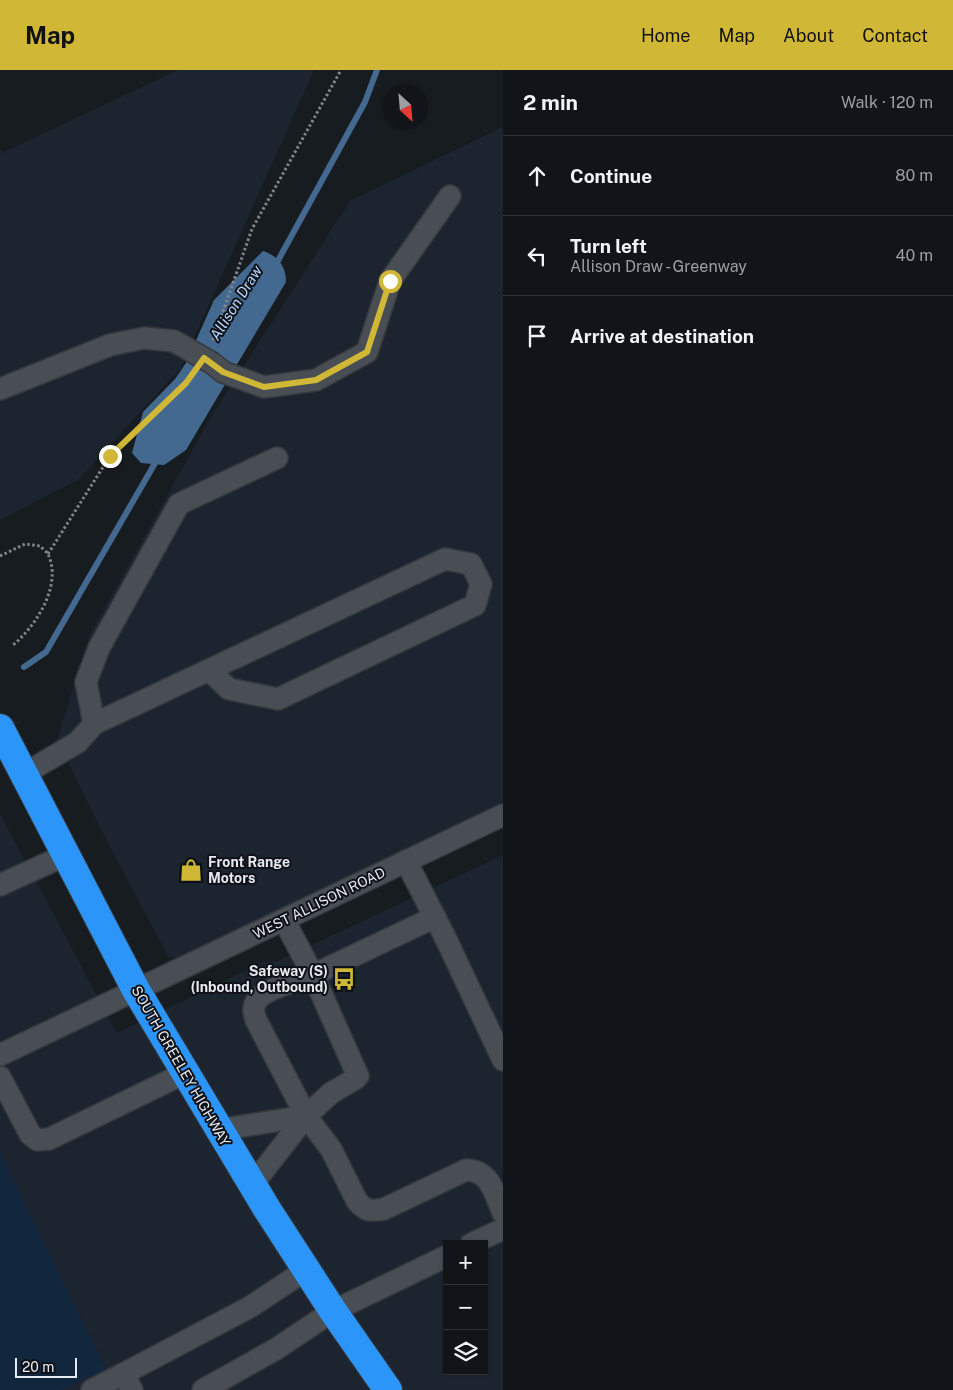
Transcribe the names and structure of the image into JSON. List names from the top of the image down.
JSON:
{
  "streets": {
    "highway": ["SOUTH GREELEY HIGHWAY"],
    "street": ["WEST ALLISON ROAD"]
  },
  "crossings": [
    ["WEST ALLISON ROAD", "SOUTH GREELEY HIGHWAY"]
  ],
  "water": ["Allison Draw"],
  "places": {
    "shop": ["Front Range Motors"],
    "bus stop": ["Safeway (S) (Inbound, Outbound)"]
  },
  "scale_bar": "20 m",
  "north": "bottom right",
  "page": {
    "header": "Map",
    "nav": [
      "Home",
      "Map",
      "About",
      "Contact"
    ],
    "heading": ["2 min", "Walk · 120 m"],
    "list": [
      ["Continue", "80 m"],
      ["Turn left", "Allison Draw - Greenway", "40 m"],
      "Arrive at destination"
    ],
    "map_buttons": ["+", "−"],
    "scale": "20 m"
  }
}
